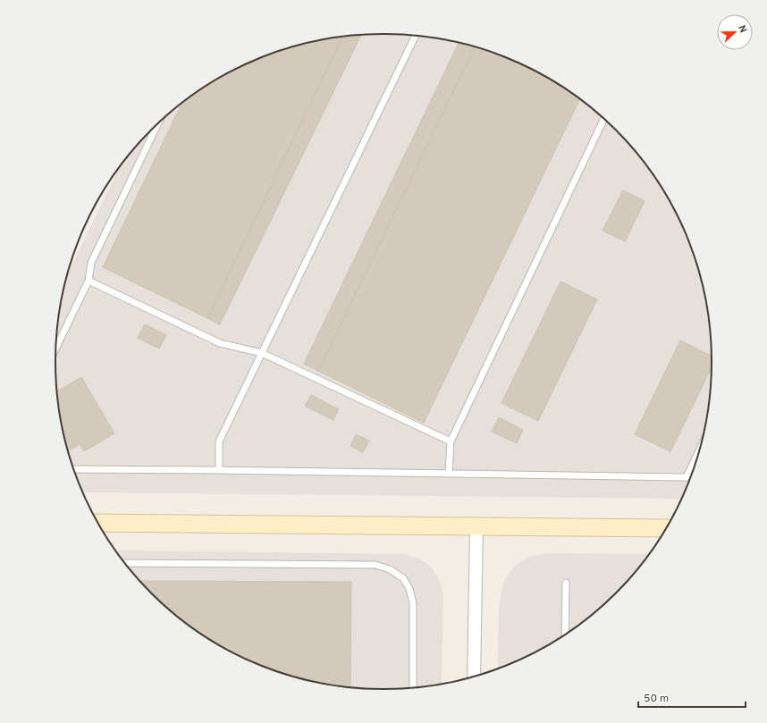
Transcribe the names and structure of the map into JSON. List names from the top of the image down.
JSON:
{
  "scale_bar": "50 m",
  "north": "right"
}
